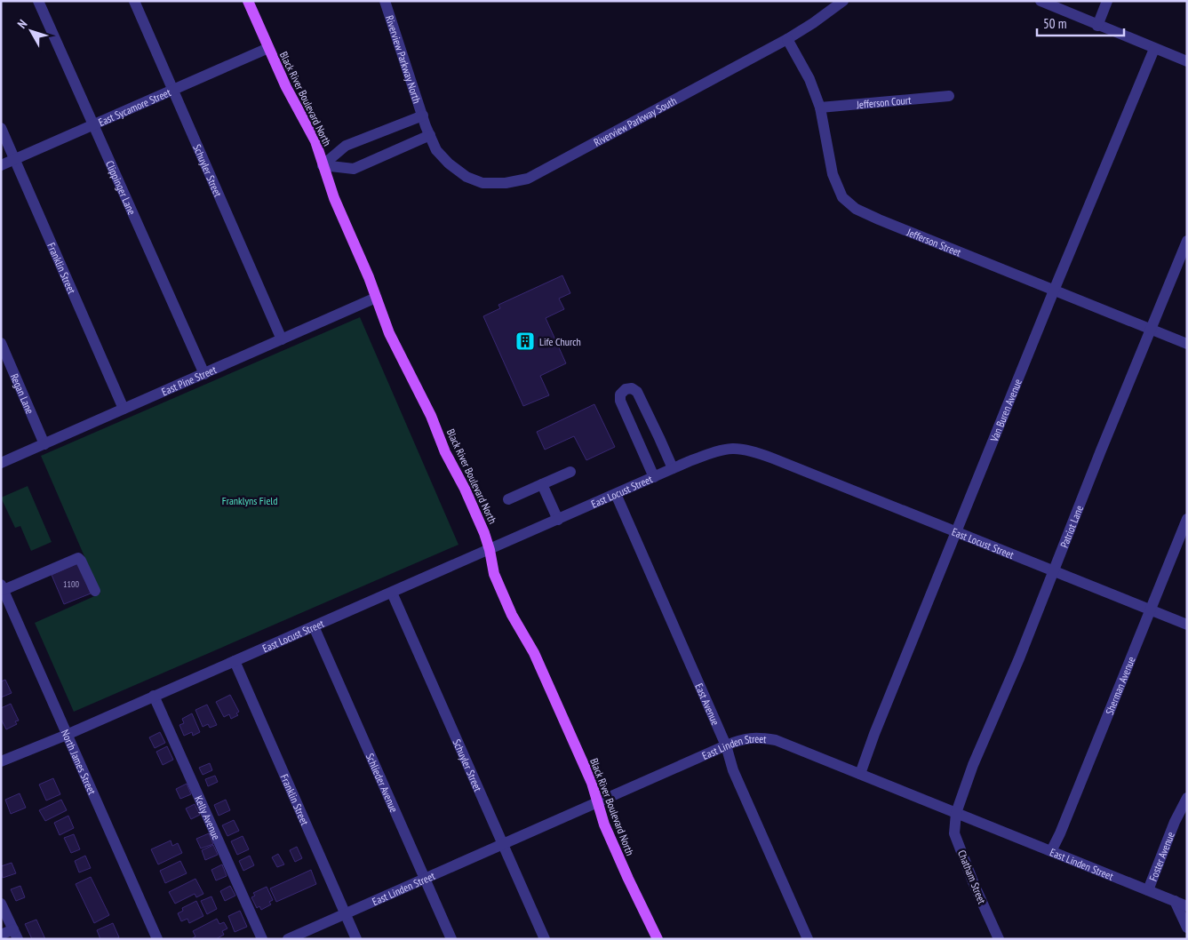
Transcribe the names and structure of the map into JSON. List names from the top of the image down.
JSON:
{
  "streets": {
    "main road": ["Black River Boulevard North"],
    "street": [
      "Riverview Parkway North",
      "Jefferson Court",
      "East Sycamore Street",
      "Riverview Parkway South",
      "Schuyler Street",
      "Clippinger Lane",
      "Jefferson Street",
      "Franklin Street",
      "East Pine Street",
      "Regan Lane",
      "Van Buren Avenue",
      "East Locust Street",
      "Patriot Lane",
      "Sherman Avenue",
      "East Avenue",
      "East Linden Street",
      "North James Street",
      "Schlieder Avenue",
      "Kelly Avenue",
      "Foster Avenue",
      "Chatham Street"
    ]
  },
  "crossings": [
    ["Riverview Parkway North", "Black River Boulevard North"],
    ["Riverview Parkway North", "Riverview Parkway South"],
    ["Black River Boulevard North", "East Sycamore Street"],
    ["Black River Boulevard North", "East Pine Street"],
    ["Black River Boulevard North", "East Locust Street"],
    ["Black River Boulevard North", "East Linden Street"],
    ["Jefferson Court", "Jefferson Street"],
    ["East Sycamore Street", "Schuyler Street"],
    ["East Sycamore Street", "Clippinger Lane"],
    ["East Sycamore Street", "Franklin Street"],
    ["Riverview Parkway South", "Jefferson Street"],
    ["Schuyler Street", "East Pine Street"],
    ["Schuyler Street", "East Locust Street"],
    ["Schuyler Street", "East Linden Street"],
    ["Clippinger Lane", "East Pine Street"],
    ["Jefferson Street", "Van Buren Avenue"],
    ["Jefferson Street", "Patriot Lane"],
    ["Franklin Street", "East Pine Street"],
    ["Franklin Street", "East Locust Street"],
    ["Franklin Street", "East Linden Street"],
    ["East Pine Street", "Regan Lane"],
    ["Van Buren Avenue", "East Locust Street"],
    ["Van Buren Avenue", "East Linden Street"],
    ["East Locust Street", "Patriot Lane"],
    ["East Locust Street", "Sherman Avenue"],
    ["East Locust Street", "East Avenue"],
    ["East Locust Street", "North James Street"],
    ["East Locust Street", "Schlieder Avenue"],
    ["East Locust Street", "Kelly Avenue"],
    ["Patriot Lane", "East Linden Street"],
    ["Patriot Lane", "Chatham Street"],
    ["Sherman Avenue", "East Linden Street"],
    ["East Avenue", "East Linden Street"],
    ["East Linden Street", "Schlieder Avenue"],
    ["East Linden Street", "Foster Avenue"],
    ["East Linden Street", "Chatham Street"]
  ],
  "parks": ["Franklyns Field"],
  "places": {
    "building": ["Life Church"]
  },
  "house_numbers": ["1100"],
  "scale_bar": "50 m",
  "north": "top left"
}
